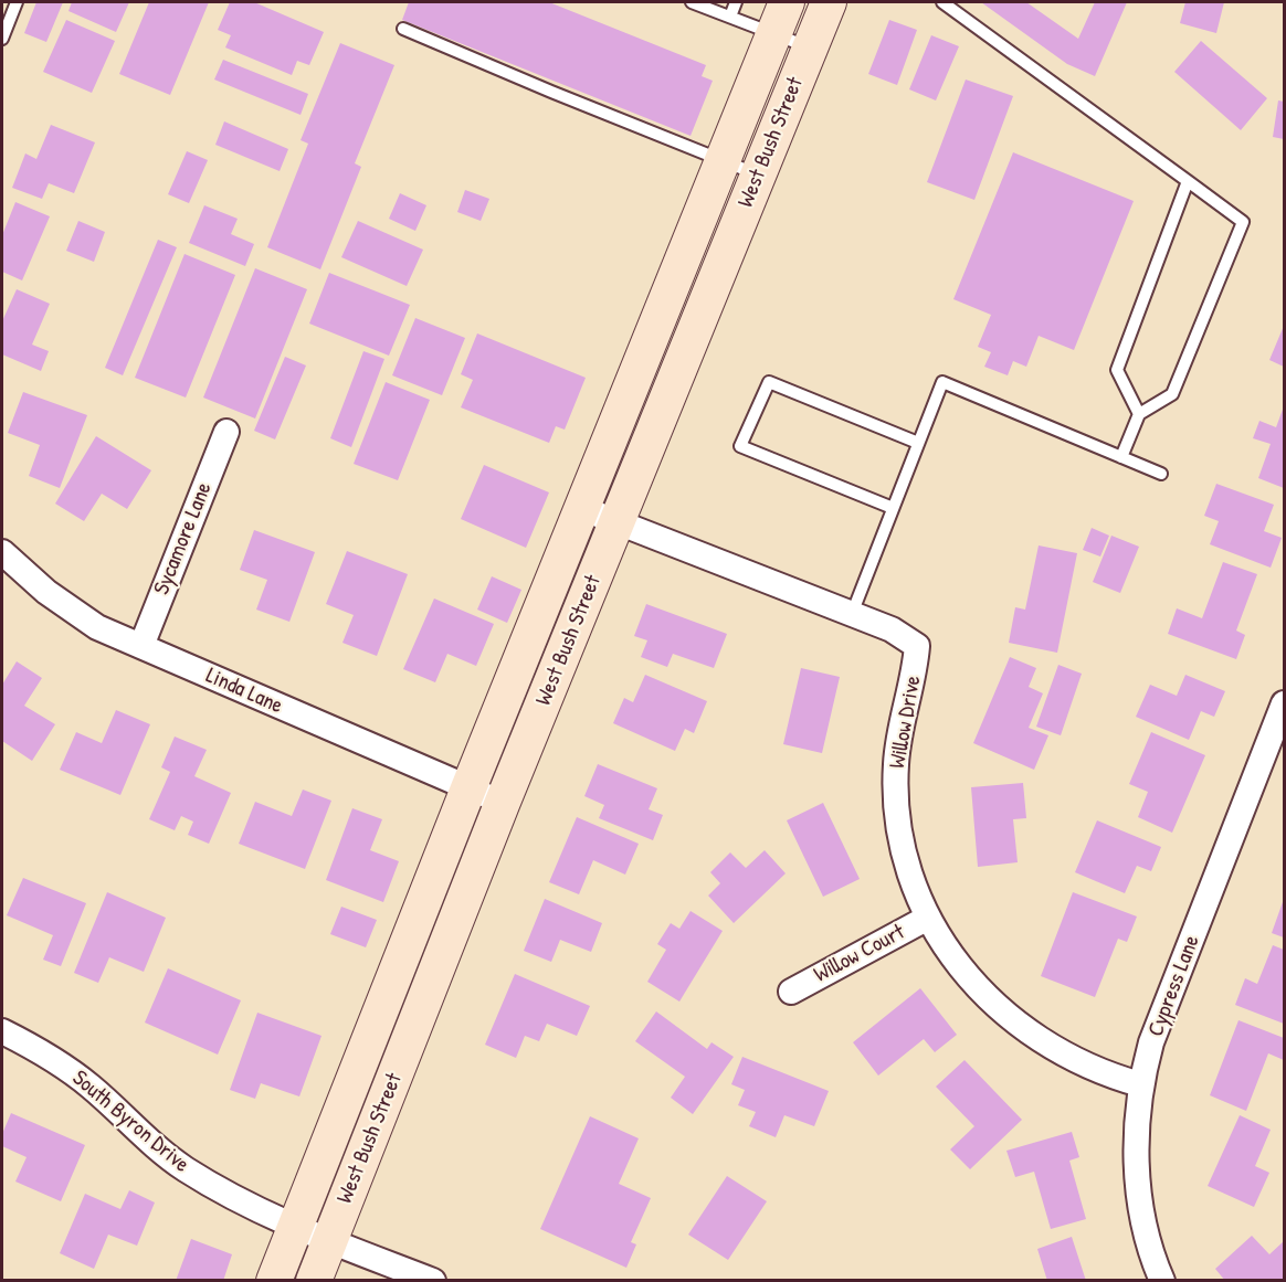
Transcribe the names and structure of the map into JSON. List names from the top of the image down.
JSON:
{
  "streets": {
    "main road": ["West Bush Street"],
    "street": [
      "Sycamore Lane",
      "Linda Lane",
      "Willow Drive",
      "Willow Court",
      "Cypress Lane",
      "South Byron Drive"
    ]
  },
  "crossings": [
    ["West Bush Street", "Linda Lane"],
    ["West Bush Street", "Willow Drive"],
    ["West Bush Street", "South Byron Drive"],
    ["Sycamore Lane", "Linda Lane"],
    ["Willow Drive", "Willow Court"],
    ["Willow Drive", "Cypress Lane"]
  ]
}
